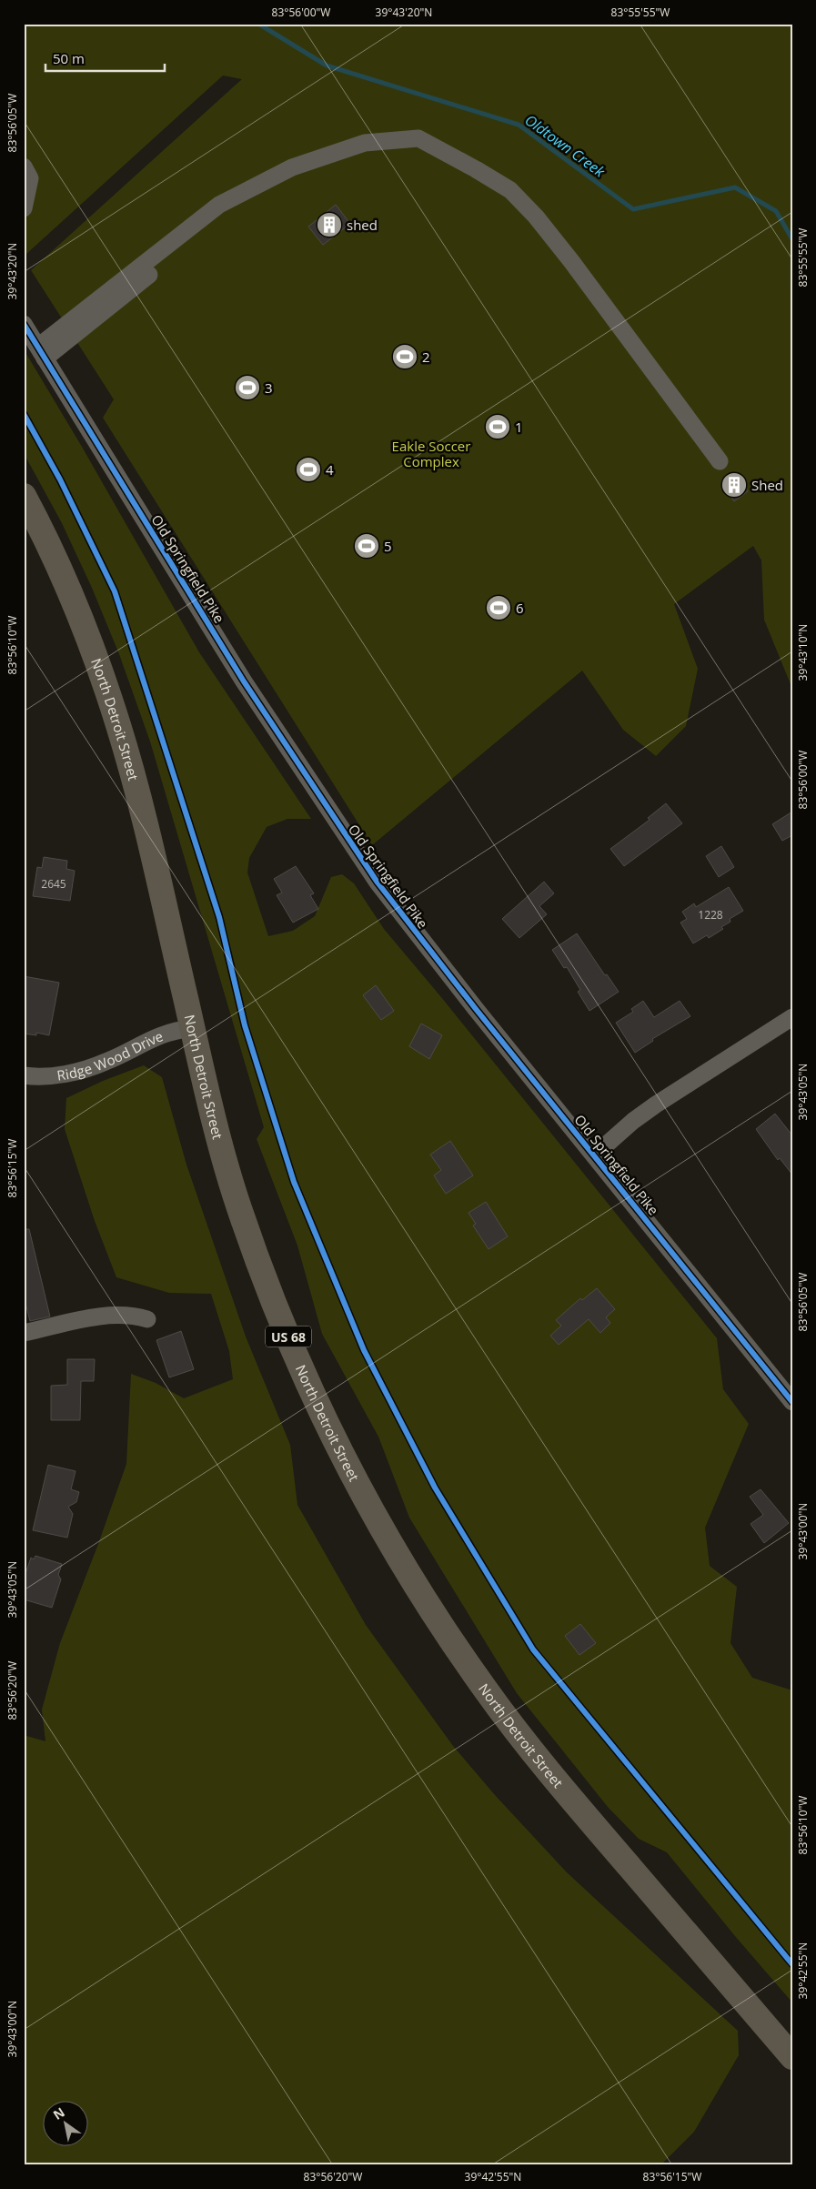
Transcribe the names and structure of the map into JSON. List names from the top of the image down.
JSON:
{
  "streets": {
    "highway": ["North Detroit Street", "US 68"],
    "street": ["Old Springfield Pike", "Ridge Wood Drive"]
  },
  "crossings": [
    ["North Detroit Street", "Ridge Wood Drive"]
  ],
  "water": ["Oldtown Creek"],
  "parks": ["Eakle Soccer Complex"],
  "places": {
    "building": ["shed", "Shed"],
    "sports": [
      "2",
      "3",
      "1",
      "4",
      "5",
      "6"
    ]
  },
  "house_numbers": ["2645", "1228"],
  "scale_bar": "50 m",
  "north": "top left",
  "coordinates": [
    "83°56'00\"W",
    "39°43'20\"N",
    "83°55'55\"W",
    "83°56'05\"W",
    "83°56'10\"W",
    "39°43'10\"N",
    "39°43'05\"N",
    "83°56'15\"W",
    "39°43'00\"N",
    "83°56'20\"W",
    "39°42'55\"N"
  ]
}
